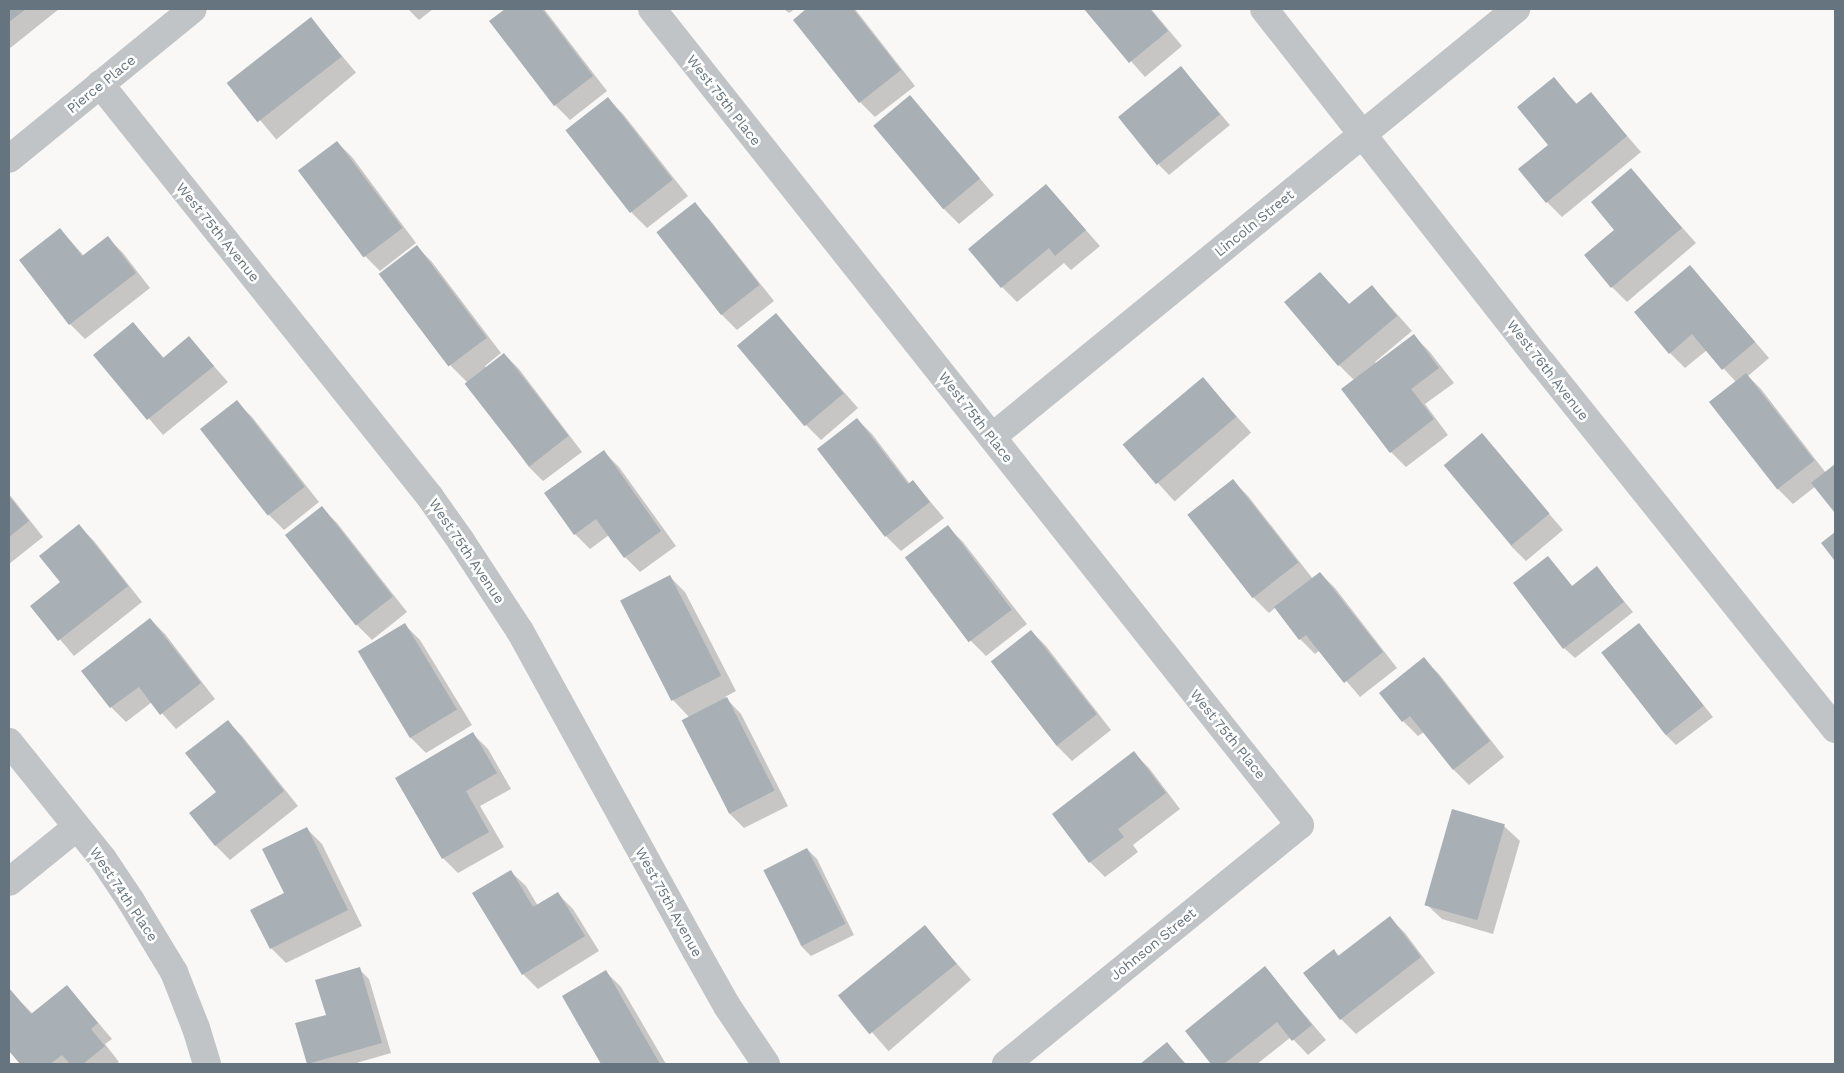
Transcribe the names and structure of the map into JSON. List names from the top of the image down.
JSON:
{
  "streets": {
    "street": [
      "Pierce Place",
      "West 75th Place",
      "Lincoln Street",
      "West 75th Avenue",
      "West 76th Avenue",
      "West 74th Place",
      "Johnson Street"
    ]
  },
  "crossings": [
    ["Pierce Place", "West 75th Avenue"],
    ["West 75th Place", "Lincoln Street"],
    ["West 75th Place", "Johnson Street"],
    ["Lincoln Street", "West 76th Avenue"]
  ]
}
